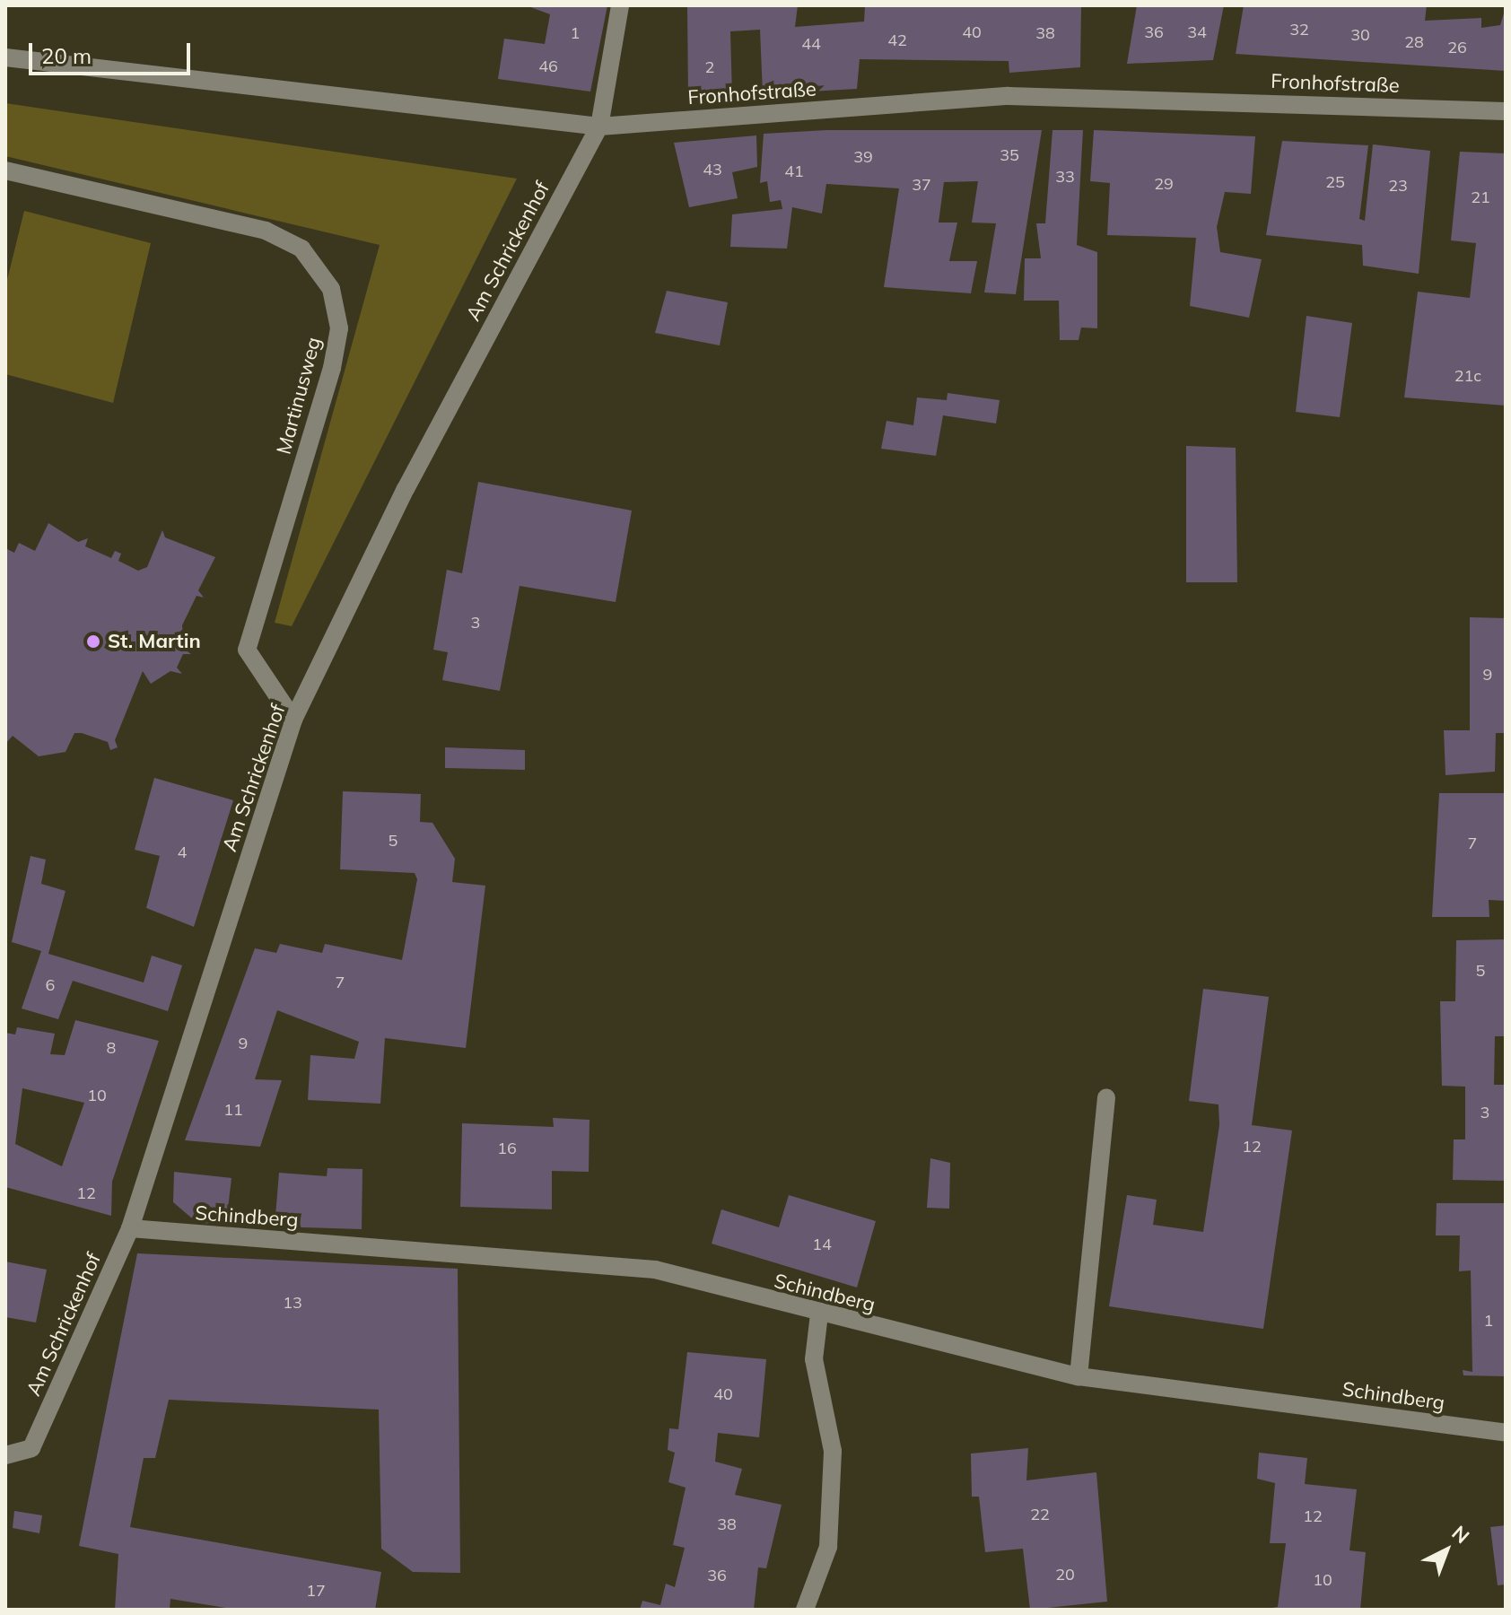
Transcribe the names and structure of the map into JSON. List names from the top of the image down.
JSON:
{
  "streets": {
    "street": [
      "Fronhofstraße",
      "Am Schrickenhof",
      "Martinusweg",
      "Schindberg"
    ]
  },
  "crossings": [
    ["Fronhofstraße", "Am Schrickenhof"],
    ["Am Schrickenhof", "Martinusweg"],
    ["Am Schrickenhof", "Schindberg"]
  ],
  "places": ["St. Martin"],
  "house_numbers": [
    "32",
    "40",
    "36",
    "34",
    "1",
    "38",
    "30",
    "42",
    "28",
    "44",
    "26",
    "46",
    "2",
    "35",
    "39",
    "43",
    "41",
    "33",
    "25",
    "29",
    "37",
    "23",
    "21",
    "21c",
    "3",
    "9",
    "5",
    "7",
    "4",
    "5",
    "7",
    "6",
    "9",
    "8",
    "10",
    "11",
    "3",
    "12",
    "16",
    "12",
    "14",
    "13",
    "1",
    "40",
    "22",
    "12",
    "38",
    "20",
    "36",
    "10",
    "17"
  ],
  "scale_bar": "20 m",
  "north": "top right"
}
